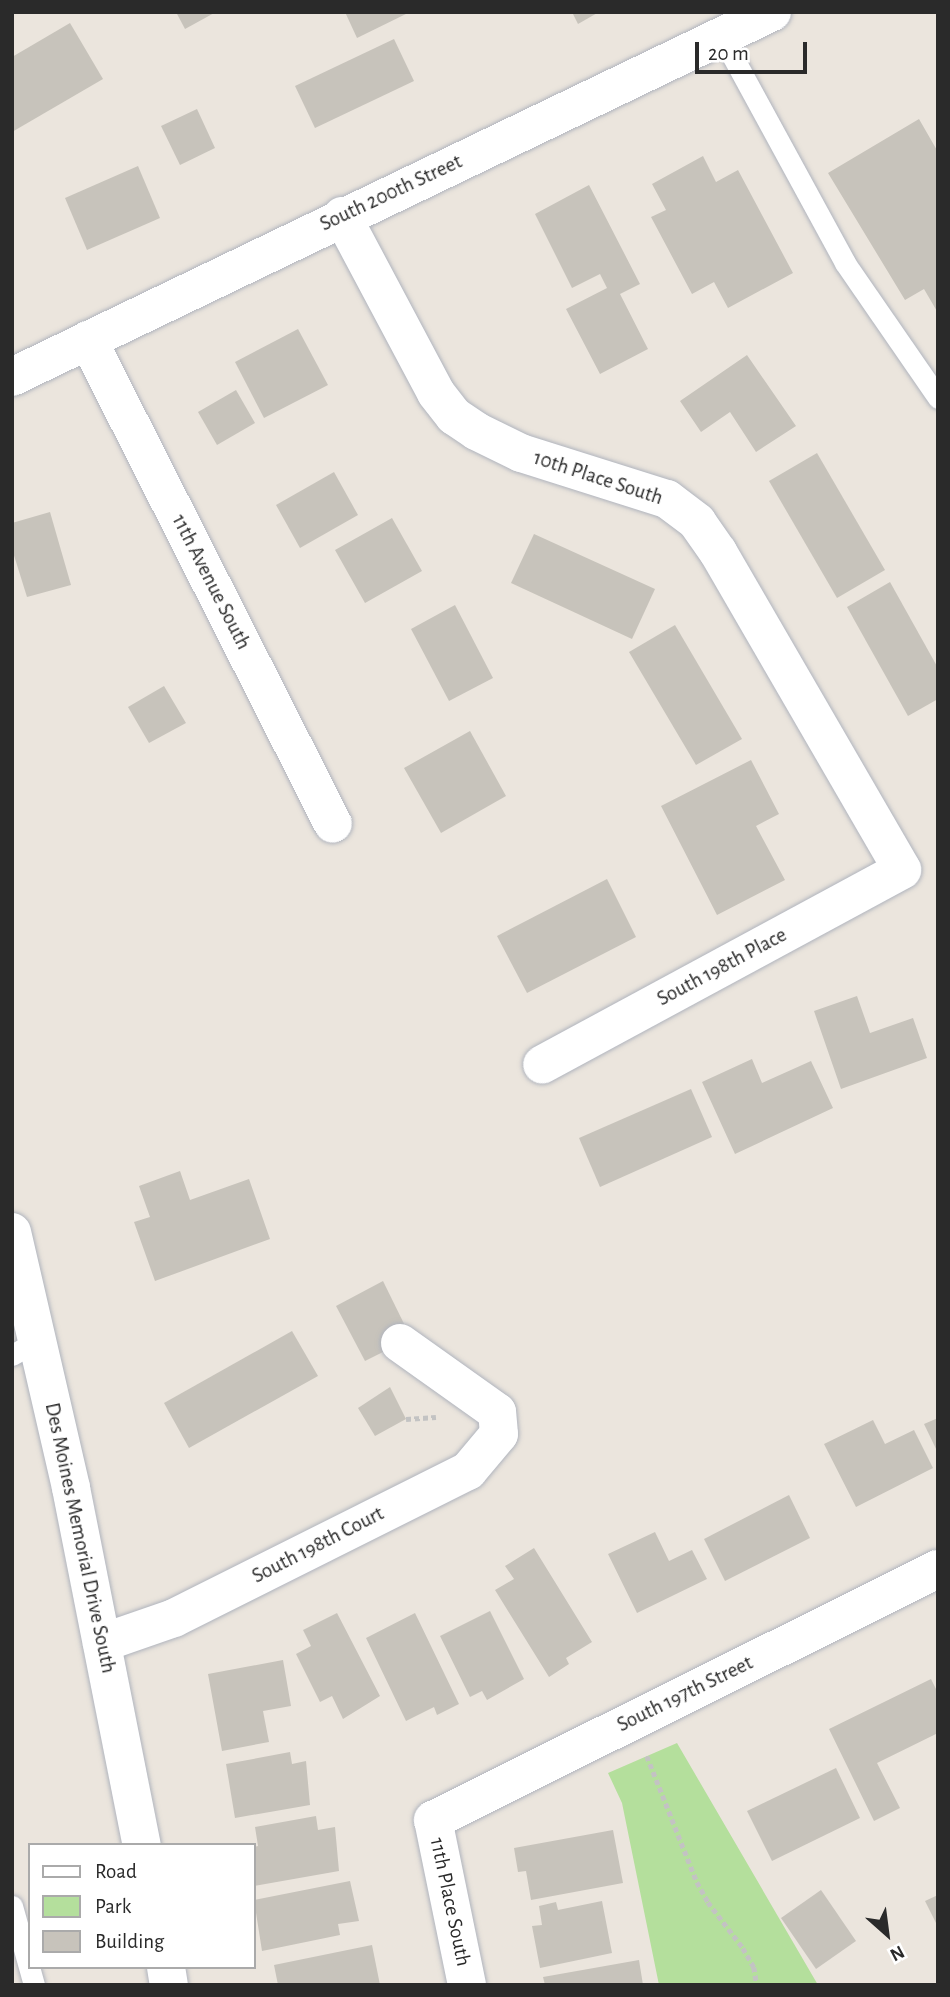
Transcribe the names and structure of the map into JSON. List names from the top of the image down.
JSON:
{
  "streets": {
    "street": [
      "South 200th Street",
      "10th Place South",
      "11th Avenue South",
      "South 198th Place",
      "Des Moines Memorial Drive South",
      "South 198th Court",
      "South 197th Street",
      "11th Place South"
    ]
  },
  "crossings": [
    ["South 200th Street", "10th Place South"],
    ["South 200th Street", "11th Avenue South"],
    ["10th Place South", "South 198th Place"],
    ["Des Moines Memorial Drive South", "South 198th Court"],
    ["South 197th Street", "11th Place South"]
  ],
  "legend": ["Road", "Park", "Building"],
  "scale_bar": "20 m",
  "north": "bottom right"
}
